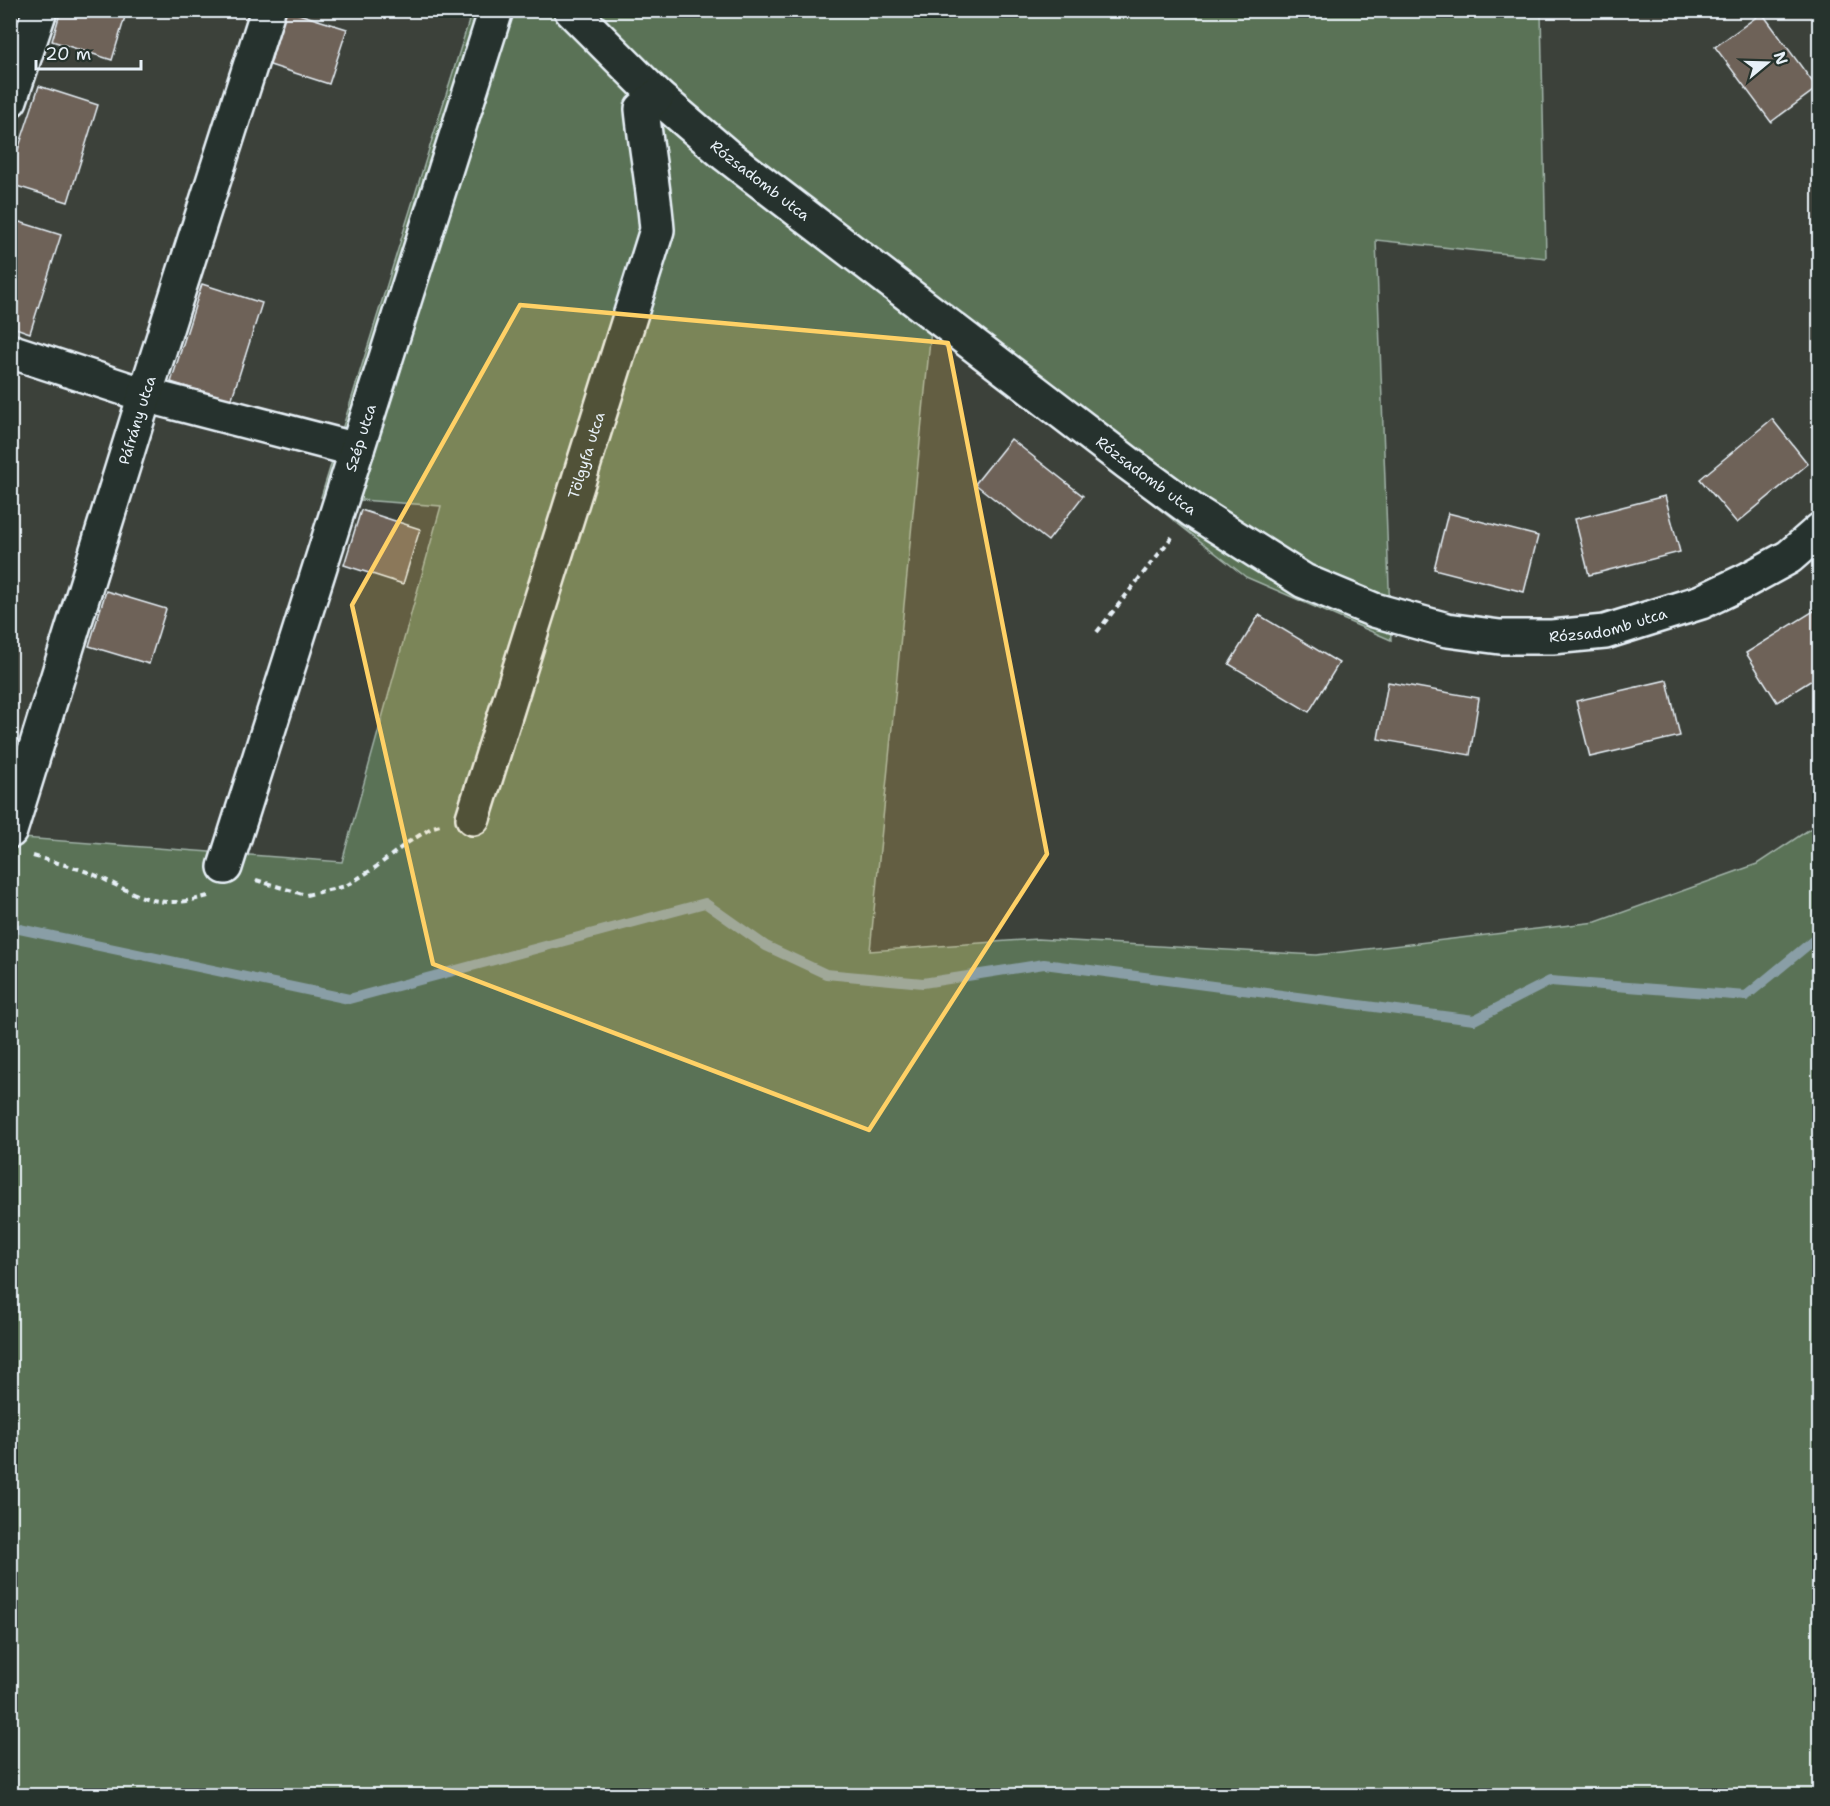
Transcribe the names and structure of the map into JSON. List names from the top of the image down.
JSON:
{
  "streets": {
    "street": [
      "Rózsadomb utca",
      "Páfrány utca",
      "Szép utca",
      "Tölgyfa utca"
    ]
  },
  "crossings": [
    ["Rózsadomb utca", "Tölgyfa utca"]
  ],
  "scale_bar": "20 m",
  "north": "right"
}
